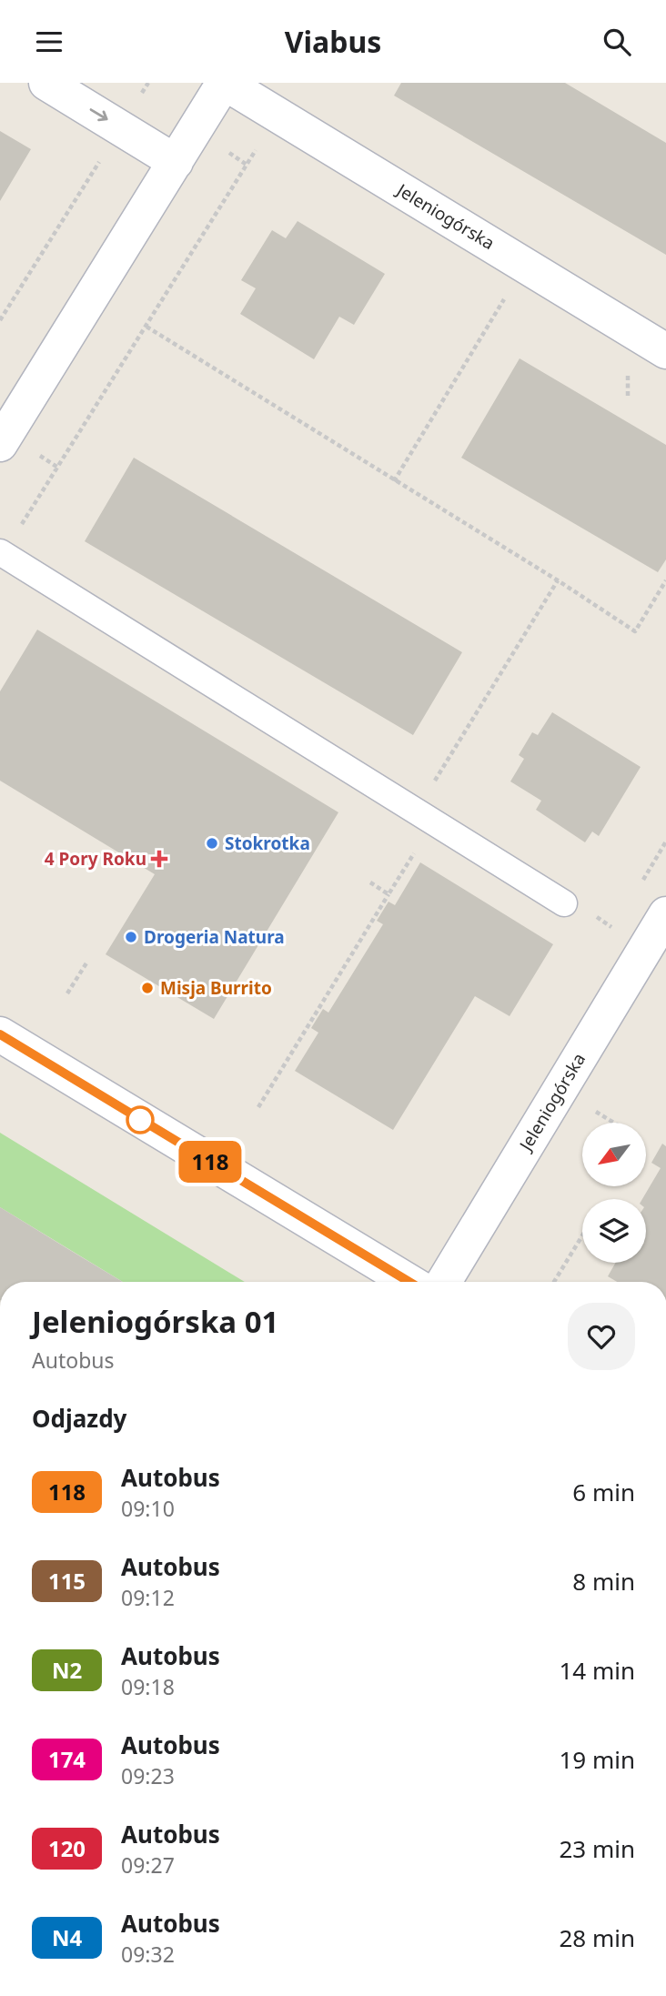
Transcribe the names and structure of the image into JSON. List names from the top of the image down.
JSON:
{
  "streets": {
    "street": ["Jeleniogórska"]
  },
  "places": {
    "other": ["Stokrotka", "Drogeria Natura", "Misja Burrito"],
    "health": ["4 Pory Roku"]
  },
  "lines": ["bus line 118"],
  "north": "bottom left",
  "page": {
    "header": "Viabus",
    "on_map": "118",
    "heading": [
      ["Jeleniogórska 01", "Autobus"],
      "Odjazdy"
    ],
    "list": [
      {
        "mark": "118",
        "name": "Autobus",
        "note": "09:10",
        "value": "6 min"
      },
      {
        "mark": "115",
        "name": "Autobus",
        "note": "09:12",
        "value": "8 min"
      },
      {
        "mark": "N2",
        "name": "Autobus",
        "note": "09:18",
        "value": "14 min"
      },
      {
        "mark": "174",
        "name": "Autobus",
        "note": "09:23",
        "value": "19 min"
      },
      {
        "mark": "120",
        "name": "Autobus",
        "note": "09:27",
        "value": "23 min"
      },
      {
        "mark": "N4",
        "name": "Autobus",
        "note": "09:32",
        "value": "28 min"
      }
    ]
  }
}
